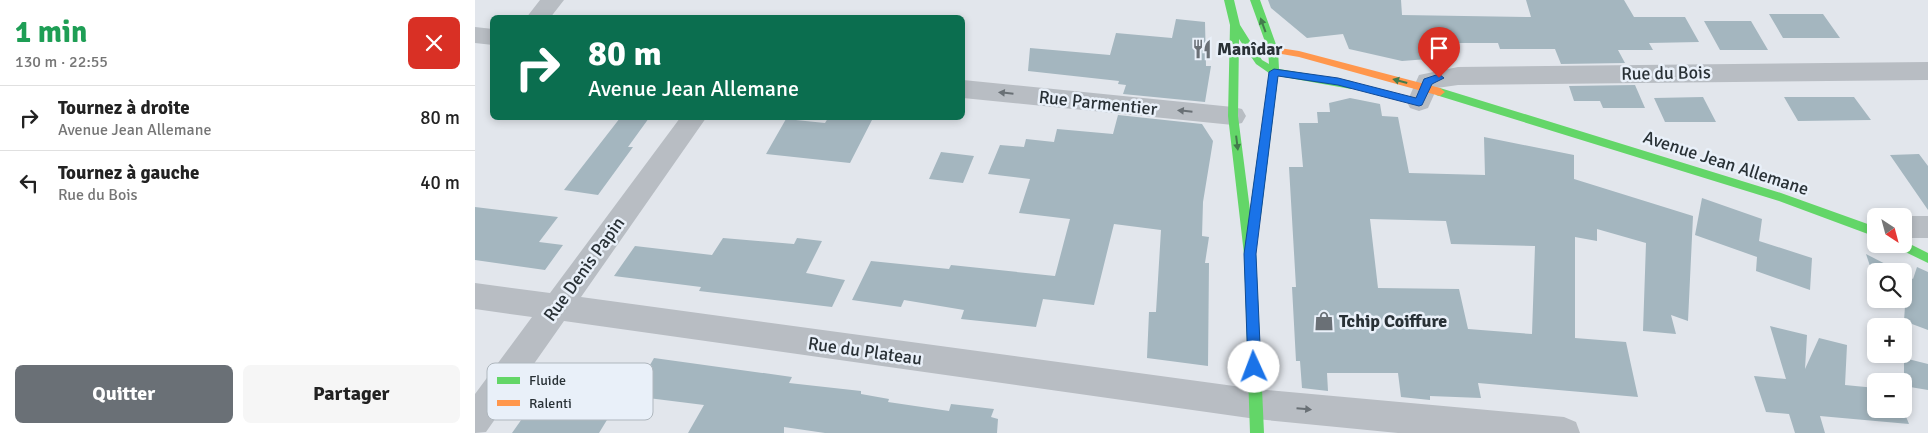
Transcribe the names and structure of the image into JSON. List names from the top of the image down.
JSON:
{
  "streets": {
    "main road": ["Avenue Jean Allemane"],
    "street": [
      "Rue du Bois",
      "Rue Parmentier",
      "Rue Denis Papin",
      "Rue du Plateau"
    ]
  },
  "crossings": [
    ["Rue du Bois", "Avenue Jean Allemane"],
    ["Rue Denis Papin", "Rue du Plateau"]
  ],
  "one_way": ["Rue Parmentier"],
  "places": {
    "restaurant": ["Manîdar"],
    "shop": ["Tchip Coiffure"]
  },
  "legend": ["Fluide", "Ralenti"],
  "north": "bottom right",
  "page": {
    "heading": ["1 min", "130 m · 22:55"],
    "turn": ["80 m", "Avenue Jean Allemane"],
    "list": [
      {
        "name": "Tournez à droite",
        "note": "Avenue Jean Allemane",
        "value": "80 m"
      },
      {
        "name": "Tournez à gauche",
        "note": "Rue du Bois",
        "value": "40 m"
      }
    ],
    "map_buttons": ["+", "−"],
    "buttons": ["Quitter", "Partager"]
  }
}
